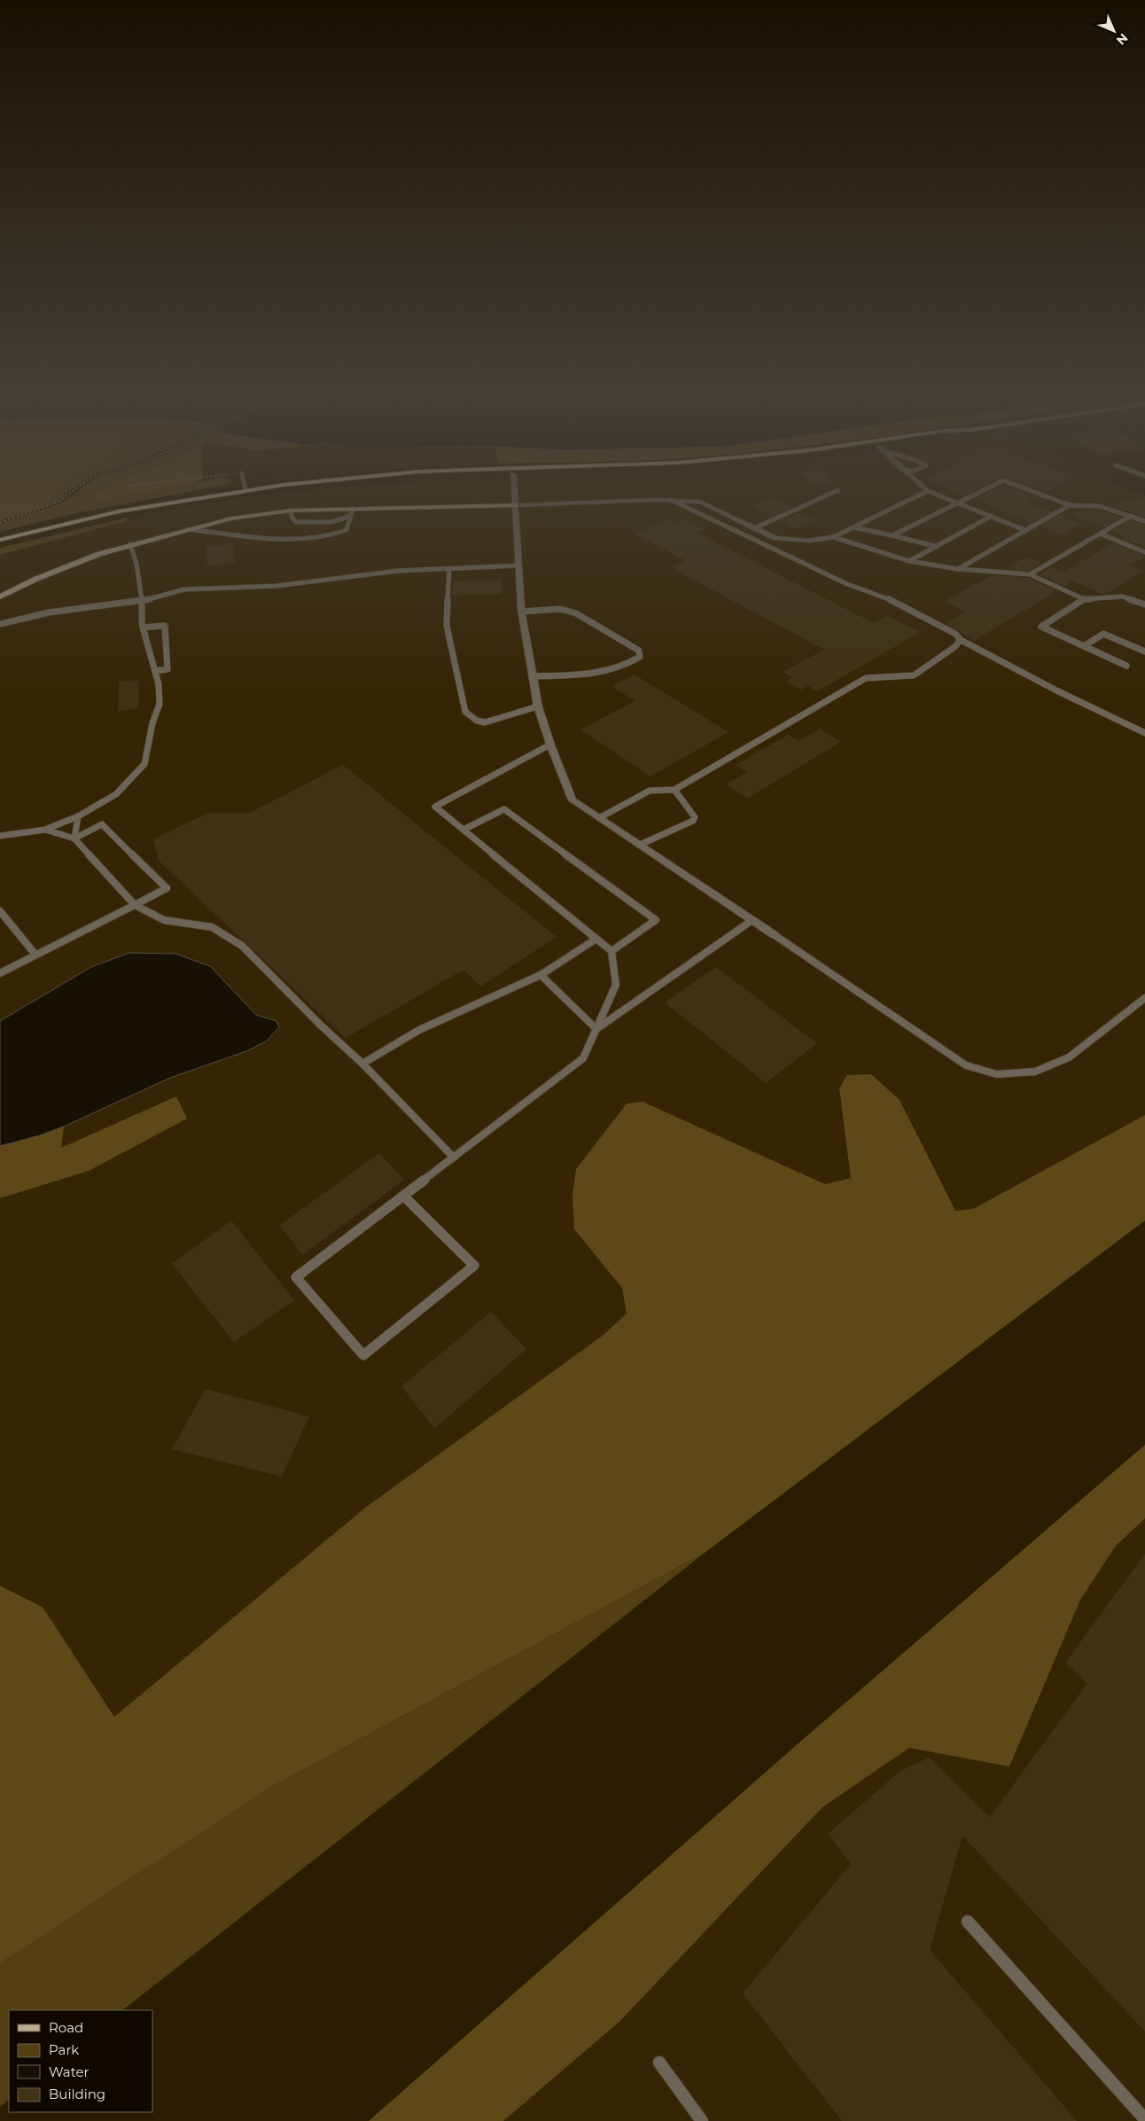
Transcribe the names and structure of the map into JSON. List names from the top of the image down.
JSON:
{
  "legend": [
    "Road",
    "Park",
    "Water",
    "Building"
  ],
  "north": "bottom right"
}
